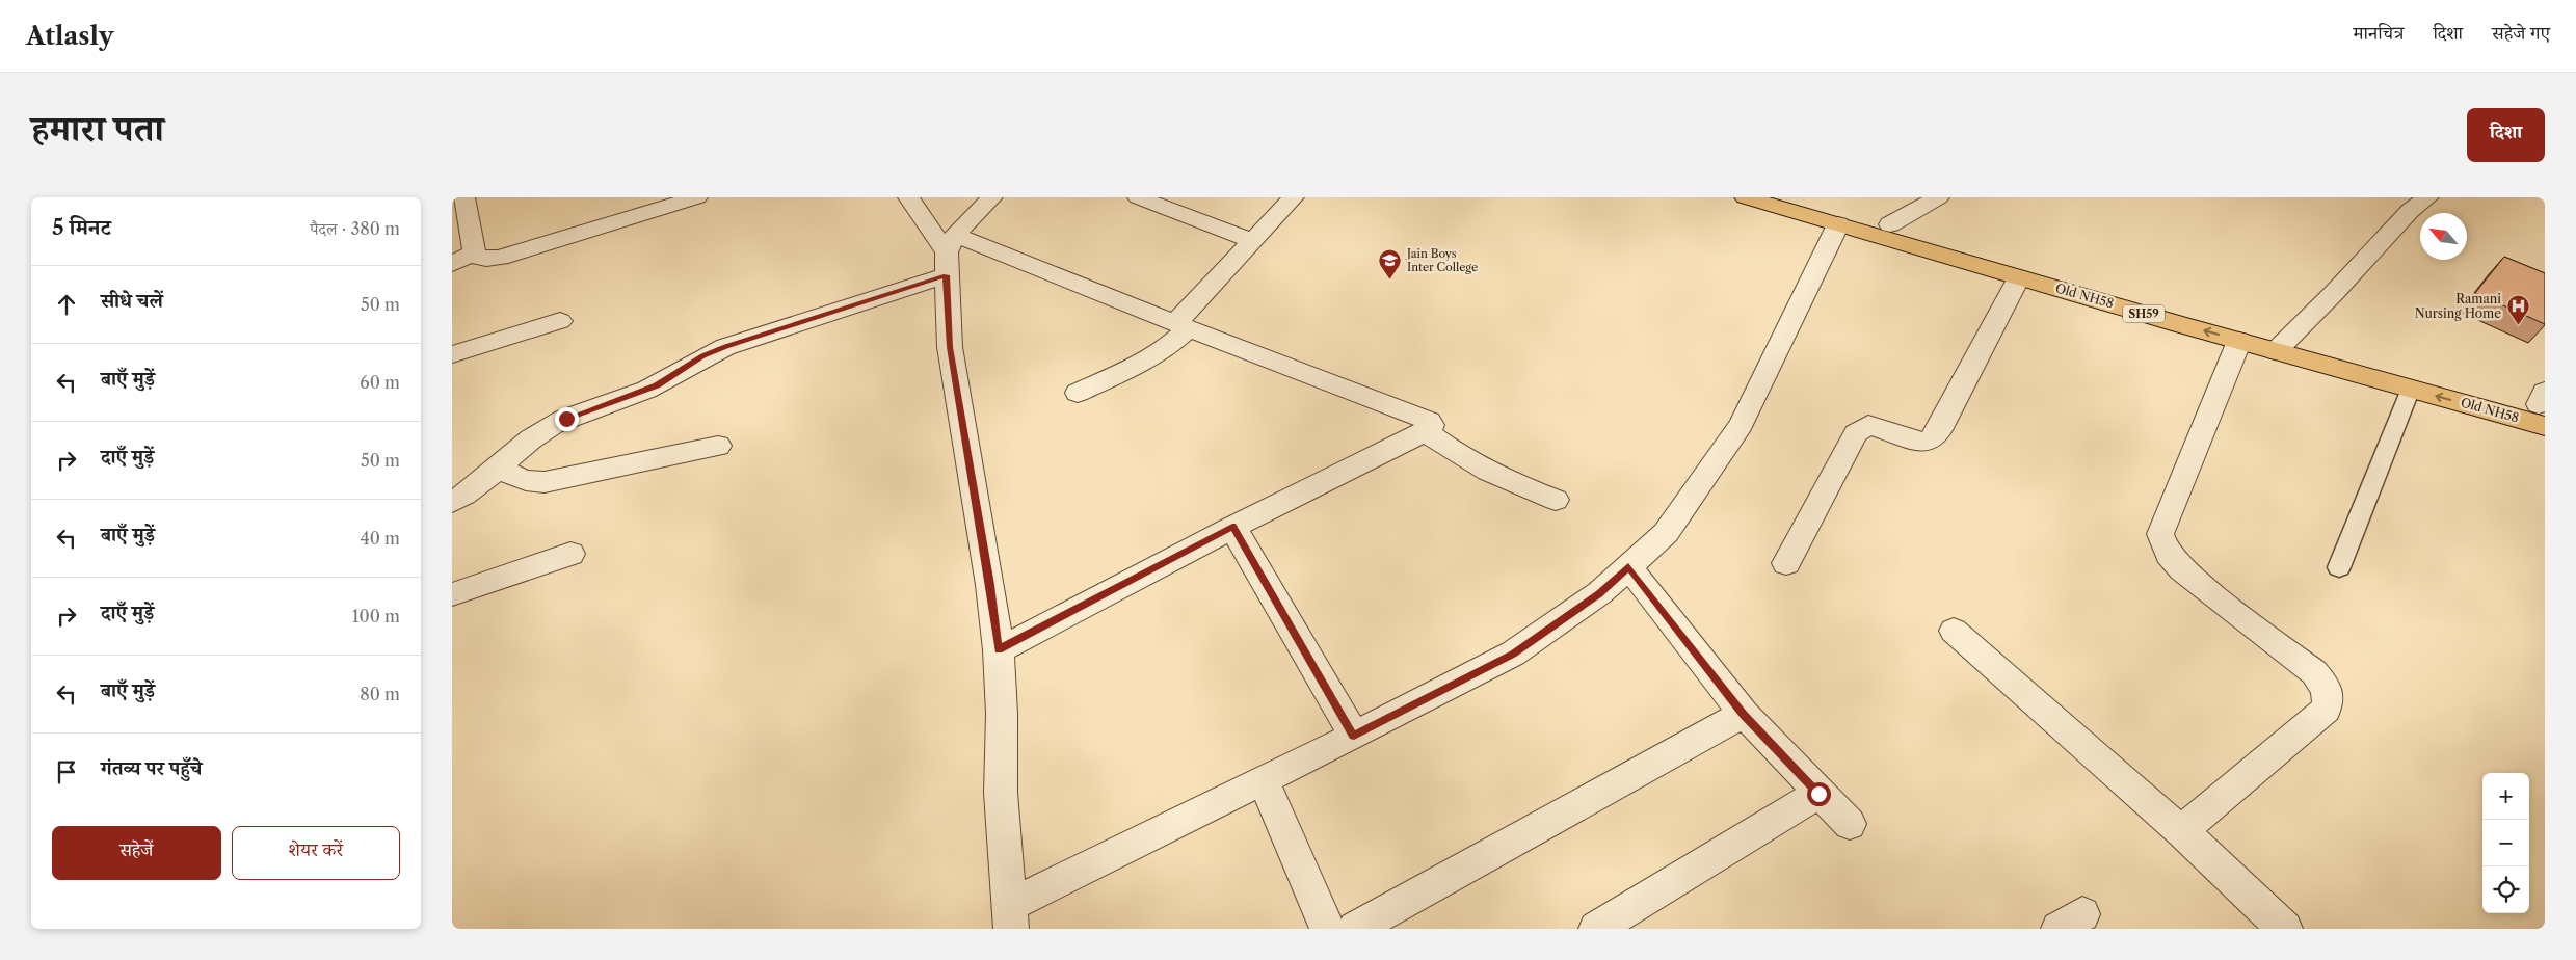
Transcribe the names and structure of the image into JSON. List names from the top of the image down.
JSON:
{
  "streets": {
    "main road": ["Old NH58", "SH59"]
  },
  "places": {
    "school or university": ["Jain Boys Inter College"],
    "hospital": ["Ramani Nursing Home"]
  },
  "north": "top left",
  "page": {
    "header": "Atlasly",
    "nav": ["मानचित्र", "दिशा", "सहेजे गए"],
    "title": "हमारा पता",
    "buttons": [
      "दिशा",
      ["सहेजें", "शेयर करें"]
    ],
    "heading": ["5 मिनट", "पैदल · 380 m"],
    "list": [
      ["सीधे चलें", "50 m"],
      ["बाएँ मुड़ें", "60 m"],
      ["दाएँ मुड़ें", "50 m"],
      ["बाएँ मुड़ें", "40 m"],
      ["दाएँ मुड़ें", "100 m"],
      ["बाएँ मुड़ें", "80 m"],
      "गंतव्य पर पहुँचे"
    ],
    "map_buttons": ["+", "−"]
  }
}
